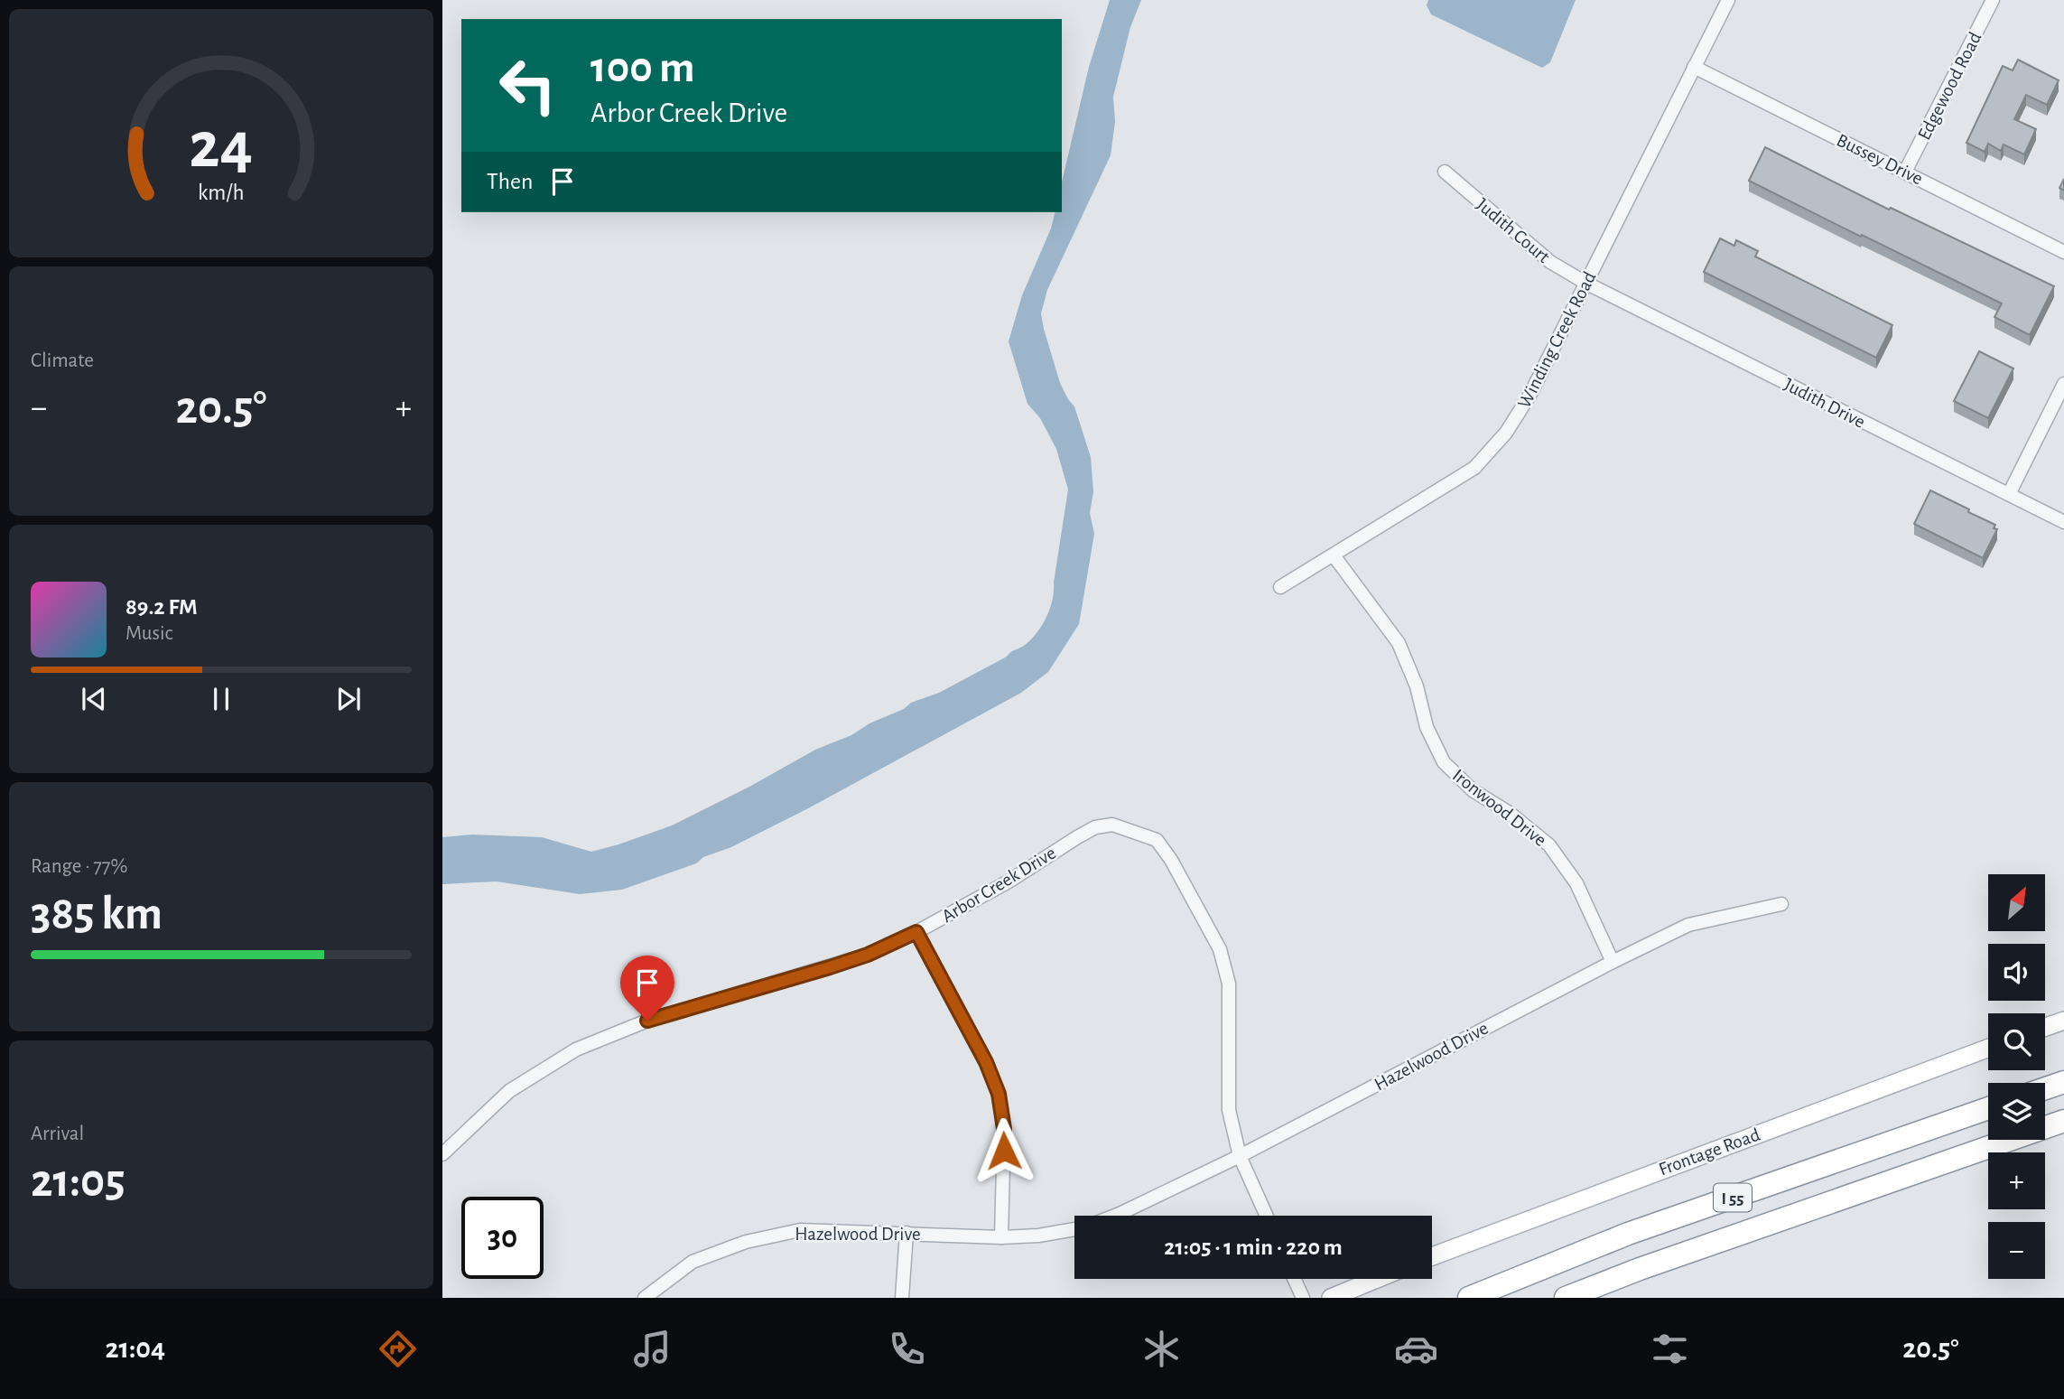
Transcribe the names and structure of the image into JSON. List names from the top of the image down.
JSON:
{
  "streets": {
    "highway": ["I 55"],
    "street": [
      "Edgewood Road",
      "Bussey Drive",
      "Judith Court",
      "Winding Creek Road",
      "Judith Drive",
      "Ironwood Drive",
      "Arbor Creek Drive",
      "Hazelwood Drive",
      "Frontage Road"
    ]
  },
  "crossings": [
    ["Edgewood Road", "Bussey Drive"],
    ["Bussey Drive", "Winding Creek Road"],
    ["Judith Court", "Winding Creek Road"],
    ["Judith Court", "Judith Drive"],
    ["Winding Creek Road", "Judith Drive"],
    ["Winding Creek Road", "Ironwood Drive"],
    ["Ironwood Drive", "Hazelwood Drive"],
    ["Arbor Creek Drive", "Hazelwood Drive"]
  ],
  "north": "top right",
  "page": {
    "turn": ["100 m", "Arbor Creek Drive"],
    "then": "Then",
    "tile": [
      "Climate",
      ["Range · 77%", "385 km"],
      ["Arrival", "21:05"]
    ],
    "heat": ["−", "20.5°", "+"],
    "song": ["89.2 FM", "Music"],
    "map_buttons": ["+", "−"],
    "limit": "30",
    "trip": "21:05 · 1 min · 220 m",
    "tabs": ["21:04", "20.5°"],
    "gauge": ["24", "km/h"]
  }
}
